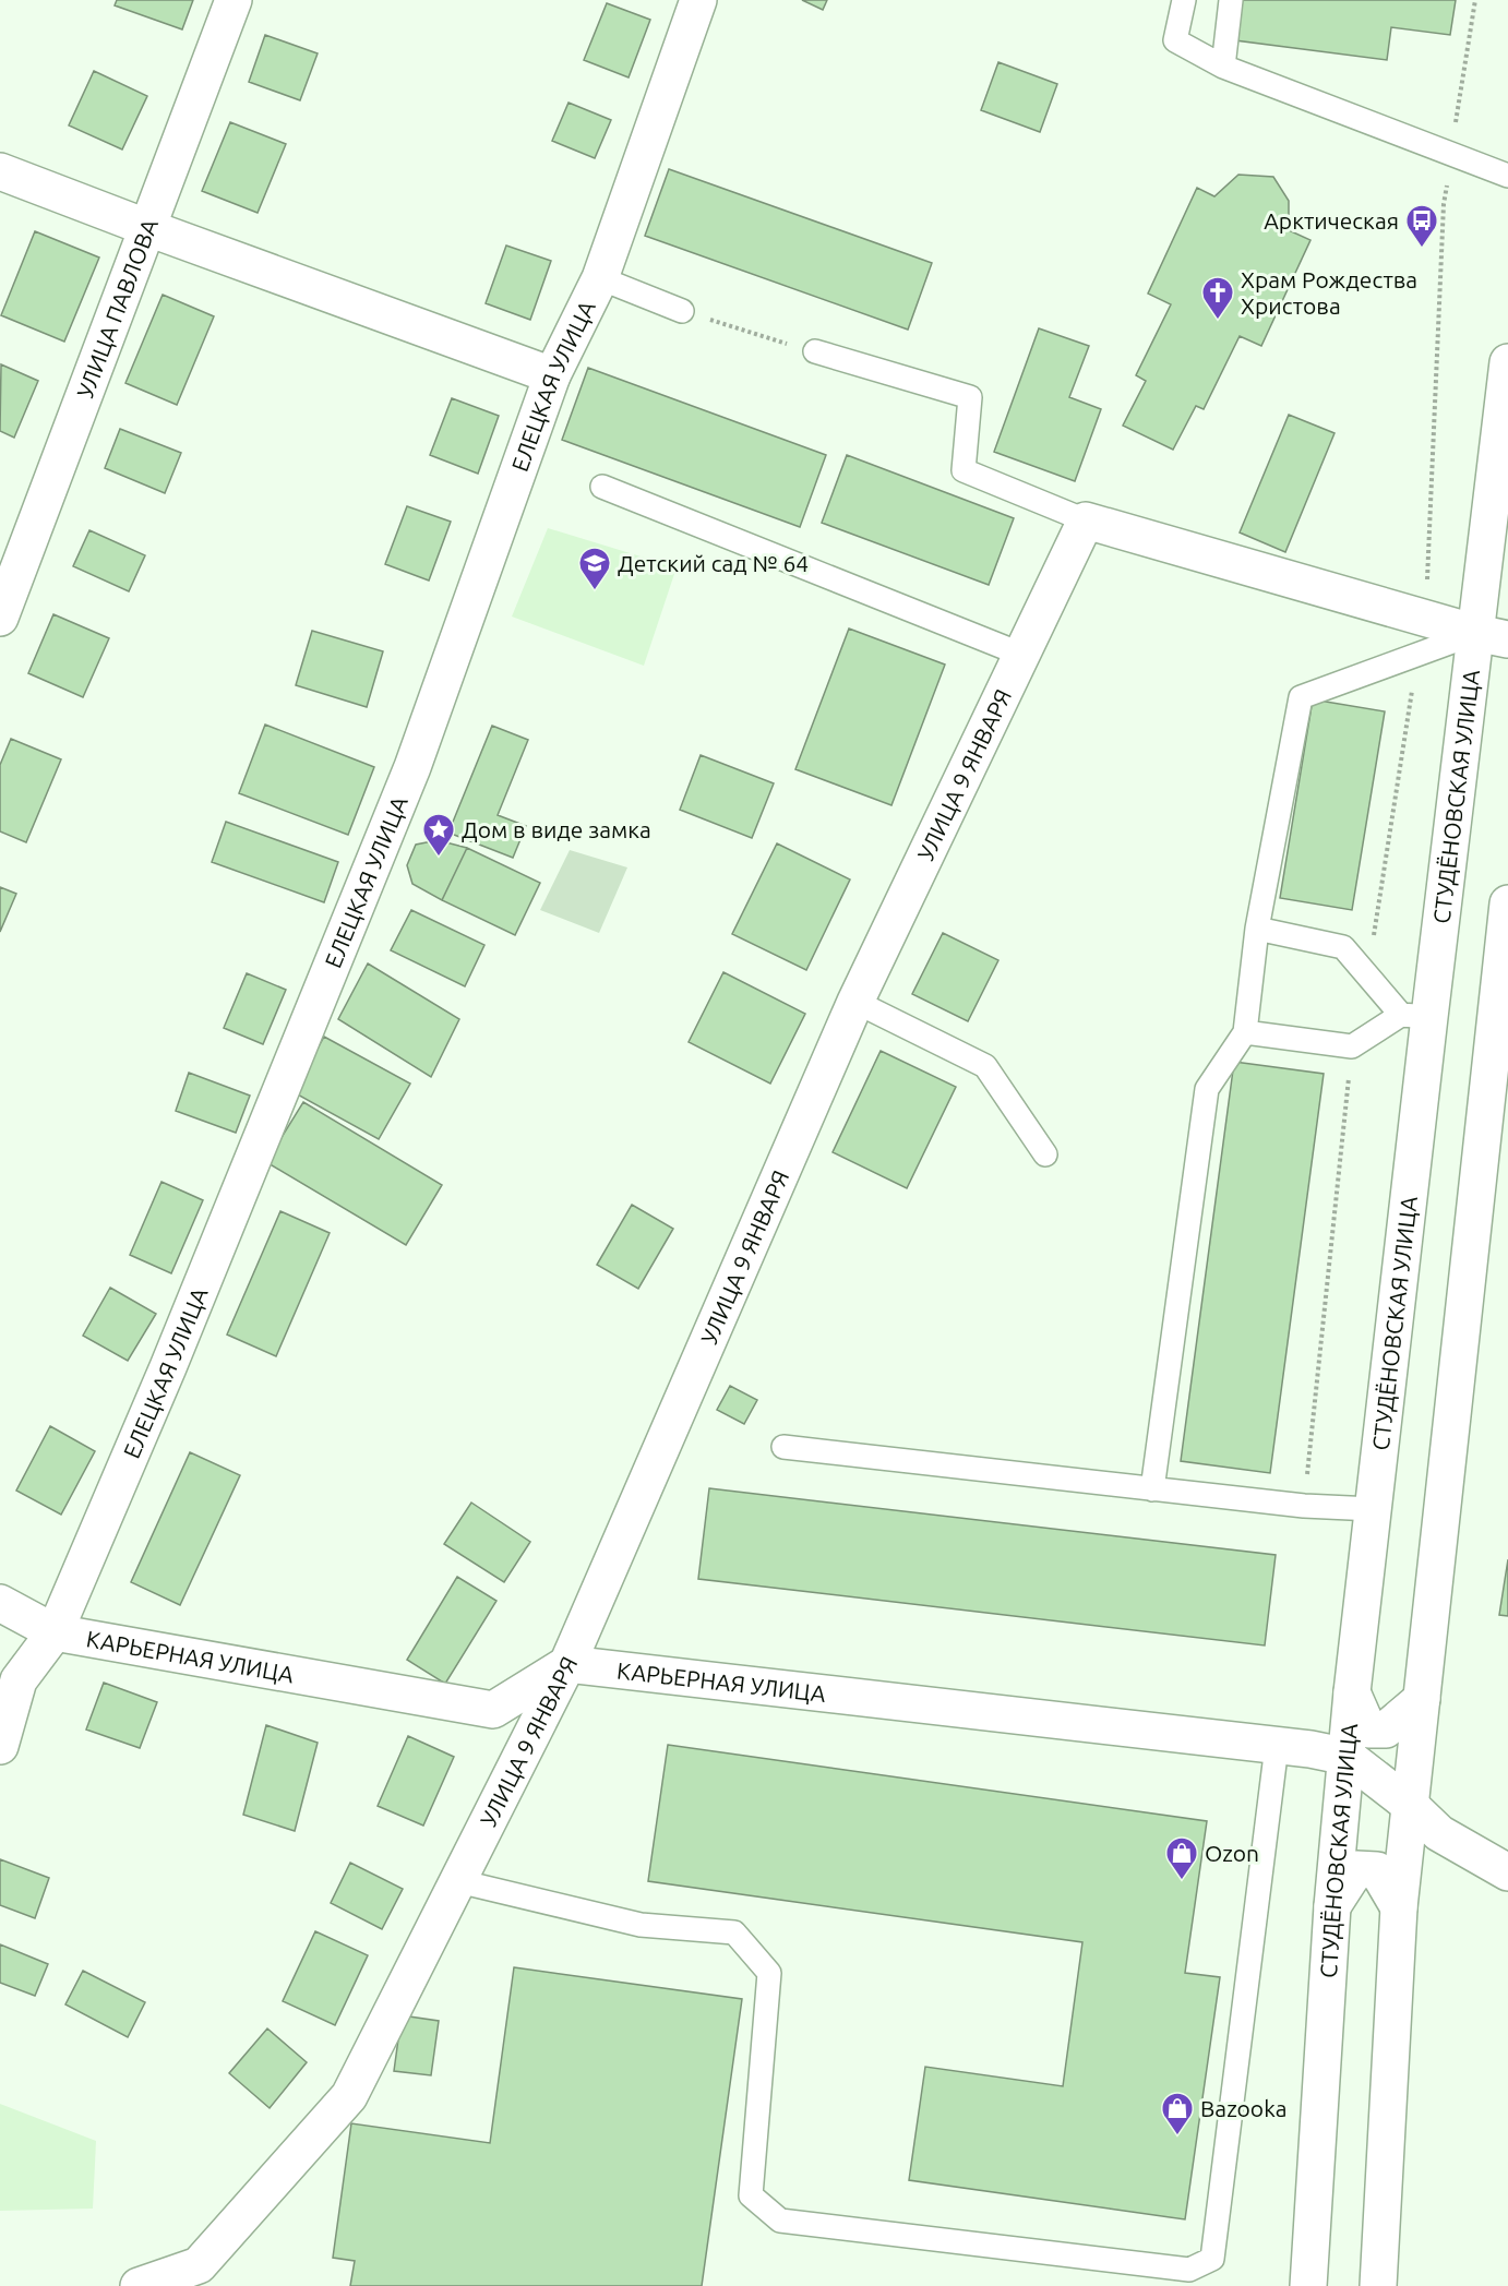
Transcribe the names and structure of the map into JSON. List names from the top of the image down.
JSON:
{
  "streets": {
    "street": [
      "УЛИЦА ПАВЛОВА",
      "ЕЛЕЦКАЯ УЛИЦА",
      "УЛИЦА 9 ЯНВАРЯ",
      "СТУДЁНОВСКАЯ УЛИЦА",
      "КАРЬЕРНАЯ УЛИЦА"
    ]
  },
  "crossings": [
    ["ЕЛЕЦКАЯ УЛИЦА", "КАРЬЕРНАЯ УЛИЦА"],
    ["УЛИЦА 9 ЯНВАРЯ", "КАРЬЕРНАЯ УЛИЦА"],
    ["СТУДЁНОВСКАЯ УЛИЦА", "КАРЬЕРНАЯ УЛИЦА"]
  ],
  "places": {
    "bus stop": ["Арктическая"],
    "church": ["Храм Рождества Христова"],
    "school or university": ["Детский сад № 64"],
    "place": ["Дом в виде замка"],
    "shop": ["Ozon", "Bazooka"]
  }
}
